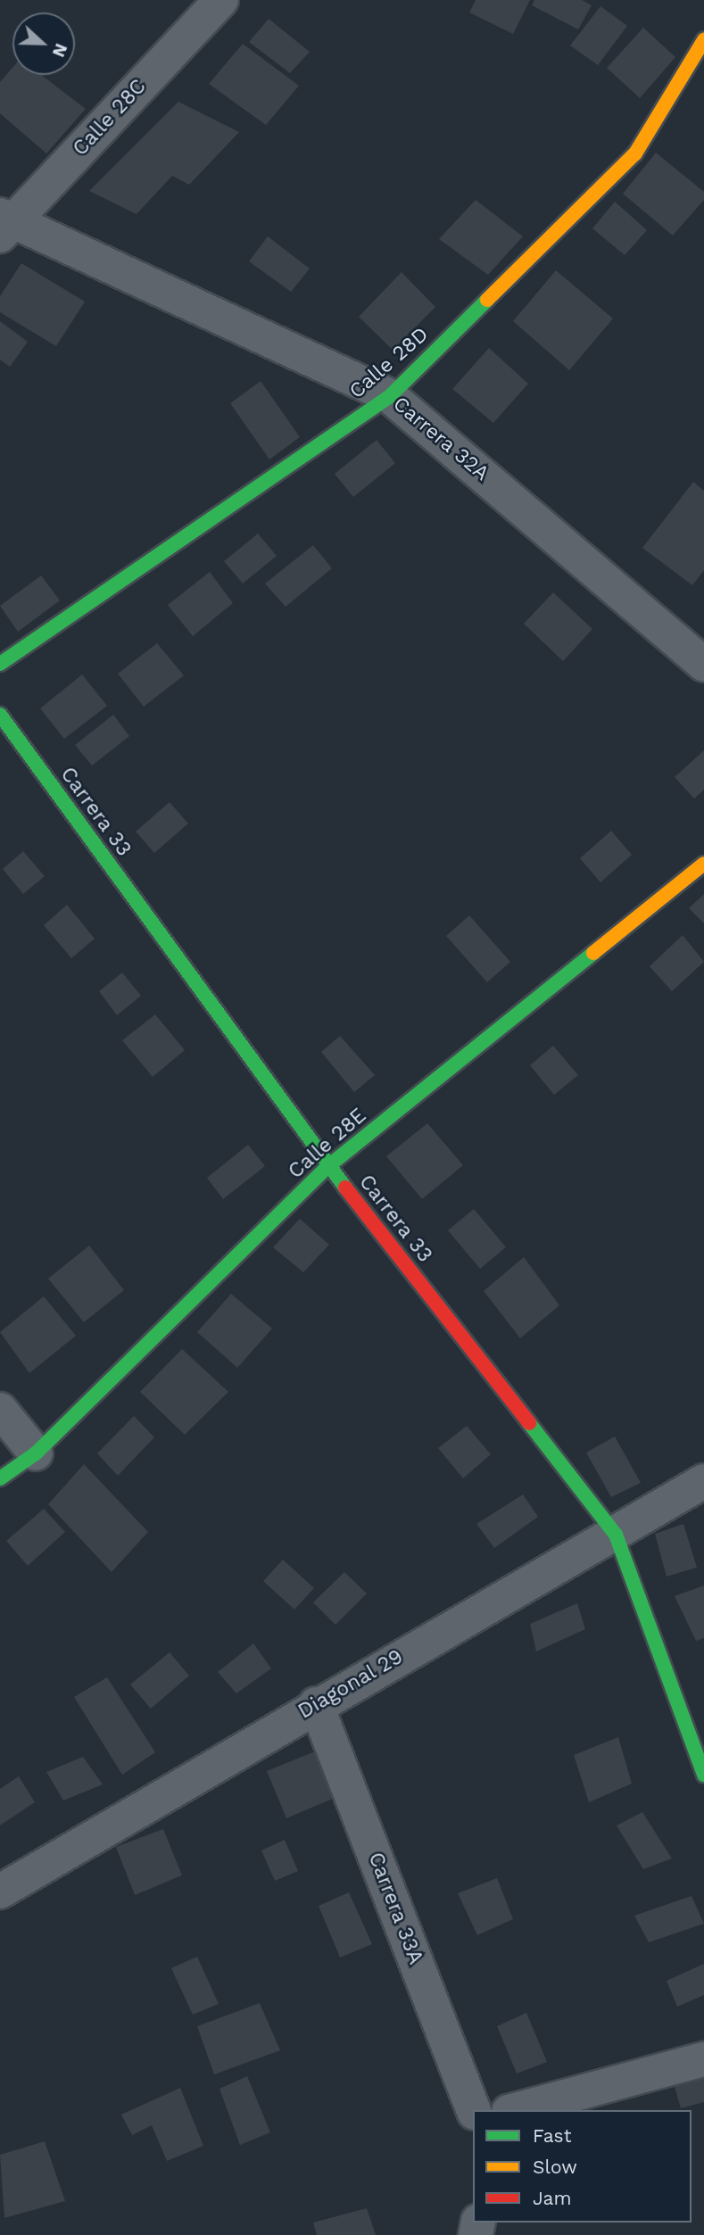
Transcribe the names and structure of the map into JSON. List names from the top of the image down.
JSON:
{
  "streets": {
    "street": [
      "Calle 28C",
      "Calle 28D",
      "Carrera 32A",
      "Carrera 33",
      "Calle 28E",
      "Diagonal 29",
      "Carrera 33A"
    ]
  },
  "crossings": [
    ["Calle 28C", "Carrera 32A"],
    ["Calle 28D", "Carrera 32A"],
    ["Carrera 33", "Calle 28E"],
    ["Carrera 33", "Diagonal 29"],
    ["Diagonal 29", "Carrera 33A"]
  ],
  "legend": ["Fast", "Slow", "Jam"],
  "north": "right"
}
